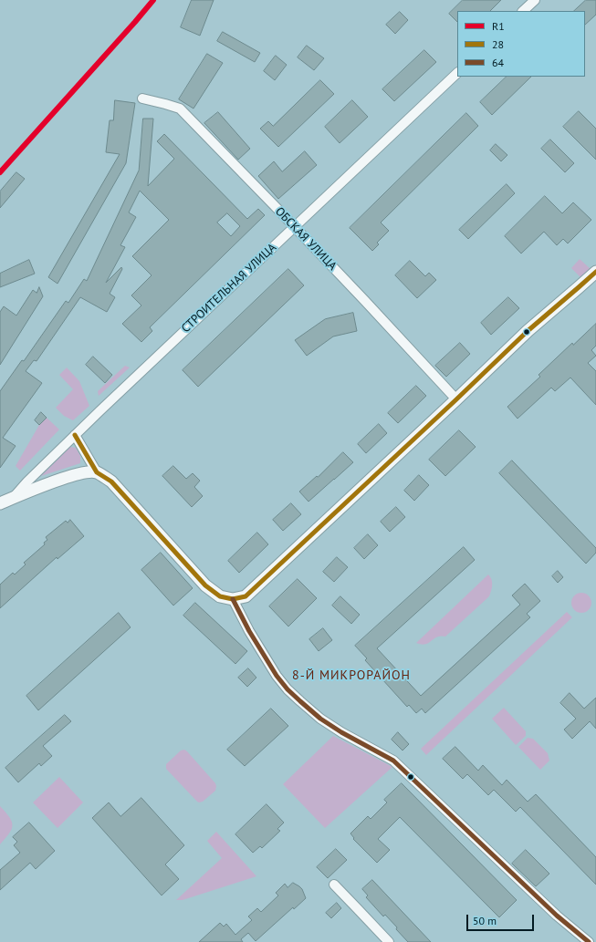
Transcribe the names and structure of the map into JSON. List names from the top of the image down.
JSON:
{
  "streets": {
    "street": ["ОБСКАЯ УЛИЦА", "СТРОИТЕЛЬНАЯ УЛИЦА"]
  },
  "crossings": [
    ["ОБСКАЯ УЛИЦА", "СТРОИТЕЛЬНАЯ УЛИЦА"]
  ],
  "districts": ["8-Й МИКРОРАЙОН"],
  "lines": ["transit line R1", "transit line 28", "transit line 64"],
  "legend": ["R1", "28", "64"],
  "scale_bar": "50 m"
}
